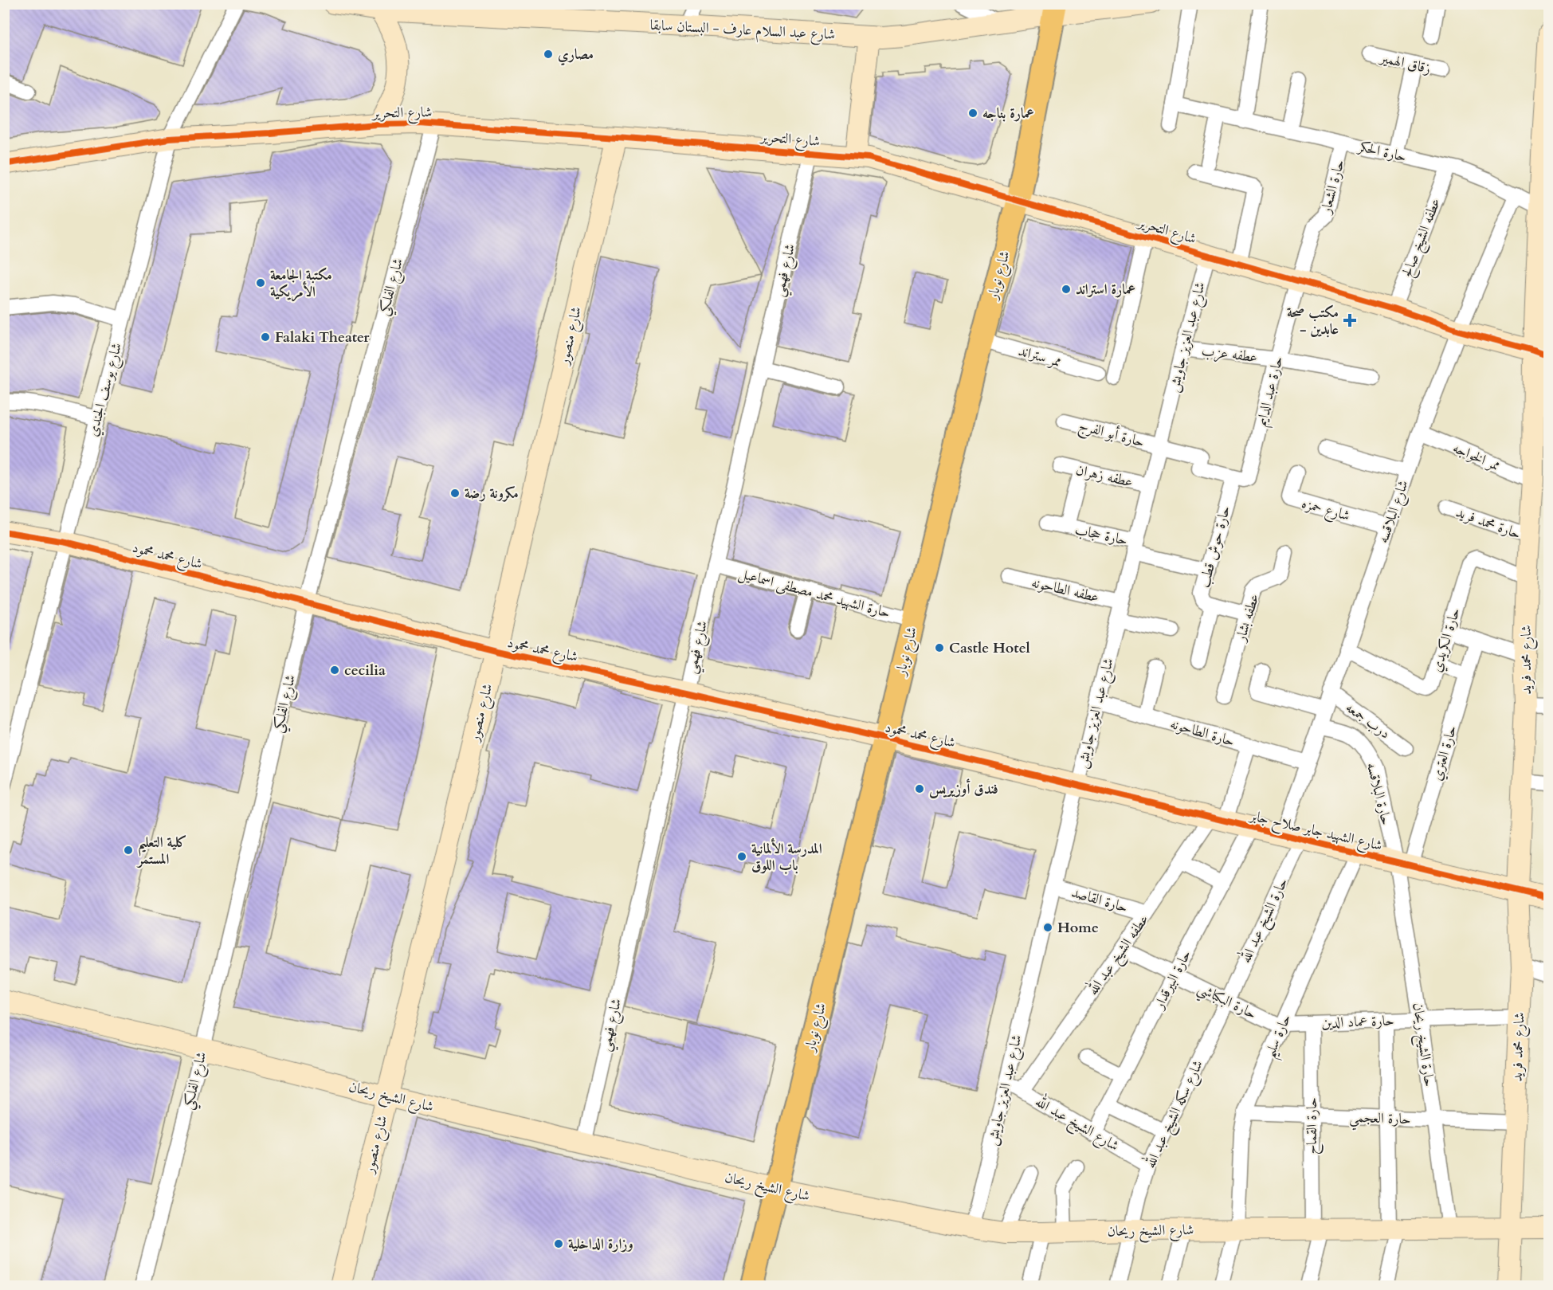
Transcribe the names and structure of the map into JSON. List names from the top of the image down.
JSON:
{
  "streets": {
    "main road": ["شارع نوبار"],
    "street": [
      "شارع عبد السلام عارف - البستان سابقا",
      "زقاق الهمير",
      "شارع التحرير",
      "حارة الحكر",
      "حارة الشعار",
      "عطفه الشيخ صالح",
      "شارع فهمي",
      "شارع الفلكي",
      "شارع منصور",
      "شارع عبد العزيز جاويش",
      "عطفه عزب",
      "ممر ستراند",
      "شارع يوسف الجندي",
      "حارة عبد الدايم",
      "حارة أبو الفرج",
      "ممر الخواجه",
      "عطفه زهران",
      "شارع حمزه",
      "شارع البلاقسه",
      "حارة محمد فريد",
      "حارة حجاب",
      "حارة حوش قطب",
      "شارع محمد محمود",
      "عطفه الطاحونه",
      "حارة الشهيد محمد مصطفى اسماعيل",
      "عطفه بشار",
      "حارة الكريدي",
      "شارع محمد فريد",
      "درب جمعه",
      "حارة الطاحونه",
      "حارة العتري",
      "حارة البلاقسه",
      "شارع الشهيد جابر صلاح جابر",
      "حارة القاصد",
      "حارة الشيخ عبد الله",
      "عطفه الشيخ عبد الله",
      "حارة البيرقدار",
      "حارة البكباشي",
      "حارة عماد الدين",
      "حارة سليم",
      "حارة الشيخ ريحان",
      "شارع الشيخ ريحان",
      "شارع سكه الشيخ عبد الله",
      "حارة العجمي",
      "شارع الشيخ عبد الله",
      "حارة القماح"
    ]
  },
  "crossings": [
    ["شارع عبد السلام عارف - البستان سابقا", "شارع نوبار"],
    ["شارع التحرير", "حارة الشعار"],
    ["شارع التحرير", "عطفه الشيخ صالح"],
    ["شارع التحرير", "شارع فهمي"],
    ["شارع التحرير", "شارع نوبار"],
    ["شارع التحرير", "شارع الفلكي"],
    ["شارع التحرير", "شارع منصور"],
    ["شارع التحرير", "شارع عبد العزيز جاويش"],
    ["شارع التحرير", "شارع يوسف الجندي"],
    ["شارع التحرير", "حارة عبد الدايم"],
    ["شارع التحرير", "شارع البلاقسه"],
    ["شارع التحرير", "شارع محمد فريد"],
    ["حارة الحكر", "حارة الشعار"],
    ["حارة الحكر", "عطفه الشيخ صالح"],
    ["حارة الحكر", "شارع البلاقسه"],
    ["حارة الحكر", "شارع محمد فريد"],
    ["حارة الشعار", "حارة عبد الدايم"],
    ["شارع فهمي", "شارع محمد محمود"],
    ["شارع فهمي", "حارة الشهيد محمد مصطفى اسماعيل"],
    ["شارع فهمي", "شارع الشيخ ريحان"],
    ["شارع نوبار", "ممر ستراند"],
    ["شارع نوبار", "شارع محمد محمود"],
    ["شارع نوبار", "حارة الشهيد محمد مصطفى اسماعيل"],
    ["شارع نوبار", "شارع الشيخ ريحان"],
    ["شارع الفلكي", "شارع محمد محمود"],
    ["شارع الفلكي", "شارع الشيخ ريحان"],
    ["شارع منصور", "شارع محمد محمود"],
    ["شارع منصور", "شارع الشيخ ريحان"],
    ["شارع عبد العزيز جاويش", "عطفه عزب"],
    ["شارع عبد العزيز جاويش", "حارة أبو الفرج"],
    ["شارع عبد العزيز جاويش", "عطفه زهران"],
    ["شارع عبد العزيز جاويش", "حارة حجاب"],
    ["شارع عبد العزيز جاويش", "شارع محمد محمود"],
    ["شارع عبد العزيز جاويش", "عطفه الطاحونه"],
    ["شارع عبد العزيز جاويش", "حارة الطاحونه"],
    ["شارع عبد العزيز جاويش", "شارع الشهيد جابر صلاح جابر"],
    ["شارع عبد العزيز جاويش", "حارة القاصد"],
    ["شارع عبد العزيز جاويش", "شارع الشيخ ريحان"],
    ["شارع عبد العزيز جاويش", "شارع الشيخ عبد الله"],
    ["عطفه عزب", "حارة عبد الدايم"],
    ["شارع يوسف الجندي", "شارع محمد محمود"],
    ["حارة عبد الدايم", "حارة أبو الفرج"],
    ["حارة عبد الدايم", "حارة حوش قطب"],
    ["حارة أبو الفرج", "حارة حوش قطب"],
    ["ممر الخواجه", "شارع البلاقسه"],
    ["ممر الخواجه", "شارع محمد فريد"],
    ["عطفه زهران", "حارة حجاب"],
    ["شارع حمزه", "شارع البلاقسه"],
    ["شارع البلاقسه", "حارة الكريدي"],
    ["شارع البلاقسه", "درب جمعه"],
    ["شارع البلاقسه", "حارة الطاحونه"],
    ["شارع البلاقسه", "حارة البلاقسه"],
    ["شارع البلاقسه", "شارع الشهيد جابر صلاح جابر"],
    ["شارع البلاقسه", "حارة الشيخ عبد الله"],
    ["حارة محمد فريد", "شارع محمد فريد"],
    ["حارة حوش قطب", "عطفه بشار"],
    ["شارع محمد محمود", "شارع الشهيد جابر صلاح جابر"],
    ["حارة الكريدي", "شارع محمد فريد"],
    ["شارع محمد فريد", "شارع الشهيد جابر صلاح جابر"],
    ["شارع محمد فريد", "حارة عماد الدين"],
    ["شارع محمد فريد", "شارع الشيخ ريحان"],
    ["شارع محمد فريد", "حارة العجمي"],
    ["حارة الطاحونه", "عطفه الشيخ عبد الله"],
    ["حارة العتري", "حارة البلاقسه"],
    ["حارة العتري", "شارع الشهيد جابر صلاح جابر"],
    ["حارة العتري", "حارة الشيخ ريحان"],
    ["حارة البلاقسه", "شارع الشهيد جابر صلاح جابر"],
    ["حارة البلاقسه", "حارة الشيخ ريحان"],
    ["شارع الشهيد جابر صلاح جابر", "حارة الشيخ عبد الله"],
    ["شارع الشهيد جابر صلاح جابر", "عطفه الشيخ عبد الله"],
    ["شارع الشهيد جابر صلاح جابر", "حارة البيرقدار"],
    ["شارع الشهيد جابر صلاح جابر", "حارة سليم"],
    ["شارع الشهيد جابر صلاح جابر", "حارة الشيخ ريحان"],
    ["حارة القاصد", "عطفه الشيخ عبد الله"],
    ["حارة الشيخ عبد الله", "حارة البكباشي"],
    ["حارة الشيخ عبد الله", "شارع سكه الشيخ عبد الله"],
    ["عطفه الشيخ عبد الله", "حارة البكباشي"],
    ["عطفه الشيخ عبد الله", "شارع الشيخ عبد الله"],
    ["حارة البيرقدار", "حارة البكباشي"],
    ["حارة البيرقدار", "شارع الشيخ عبد الله"],
    ["حارة البكباشي", "حارة عماد الدين"],
    ["حارة البكباشي", "حارة سليم"],
    ["حارة البكباشي", "شارع سكه الشيخ عبد الله"],
    ["حارة عماد الدين", "حارة سليم"],
    ["حارة عماد الدين", "حارة الشيخ ريحان"],
    ["حارة عماد الدين", "حارة القماح"],
    ["حارة سليم", "شارع الشيخ ريحان"],
    ["حارة سليم", "حارة العجمي"],
    ["حارة الشيخ ريحان", "شارع الشيخ ريحان"],
    ["حارة الشيخ ريحان", "حارة العجمي"],
    ["شارع الشيخ ريحان", "شارع سكه الشيخ عبد الله"],
    ["شارع الشيخ ريحان", "حارة القماح"],
    ["شارع سكه الشيخ عبد الله", "شارع الشيخ عبد الله"],
    ["حارة العجمي", "حارة القماح"]
  ],
  "places": {
    "other": [
      "مصاري",
      "عمارة بناجه",
      "مكتبة الجامعة الأمريكية",
      "عمارة استراند",
      "Falaki Theater",
      "مكرونة رضة",
      "Castle Hotel",
      "cecilia",
      "فندق أوزيريس",
      "كلية التعليم المستمر",
      "المدرسة الألمانية باب اللوق",
      "Home",
      "وزارة الداخلية"
    ],
    "health": ["مكتب صحة - عابدين"]
  }
}
